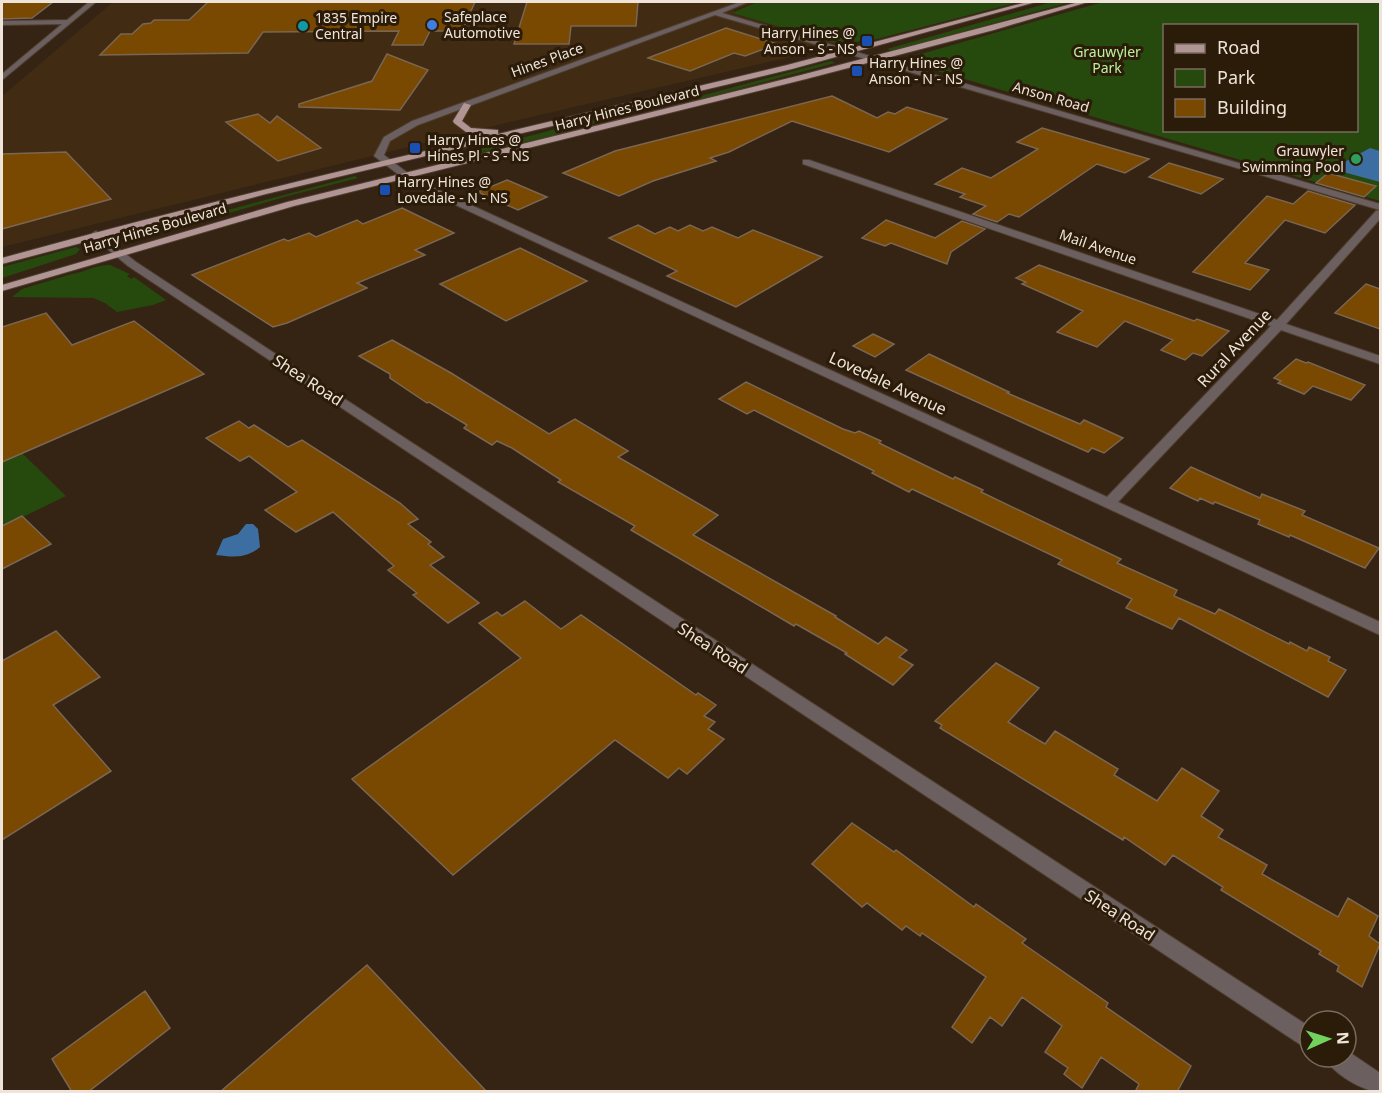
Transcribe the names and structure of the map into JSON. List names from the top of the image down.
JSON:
{
  "streets": {
    "main road": ["Harry Hines Boulevard"],
    "street": [
      "Hines Place",
      "Anson Road",
      "Mail Avenue",
      "Rural Avenue",
      "Shea Road",
      "Lovedale Avenue"
    ]
  },
  "crossings": [
    ["Hines Place", "Anson Road"],
    ["Hines Place", "Harry Hines Boulevard"],
    ["Hines Place", "Lovedale Avenue"],
    ["Anson Road", "Harry Hines Boulevard"],
    ["Harry Hines Boulevard", "Shea Road"],
    ["Harry Hines Boulevard", "Lovedale Avenue"],
    ["Mail Avenue", "Rural Avenue"],
    ["Rural Avenue", "Lovedale Avenue"]
  ],
  "parks": ["Grauwyler Park"],
  "places": {
    "other": ["Safeplace Automotive", "1835 Empire Central", "Grauwyler Swimming Pool"],
    "transit": [
      "Harry Hines @ Anson - S - NS",
      "Harry Hines @ Anson - N - NS",
      "Harry Hines @ Hines Pl - S - NS",
      "Harry Hines @ Lovedale - N - NS"
    ]
  },
  "legend": ["Road", "Park", "Building"],
  "north": "right"
}
